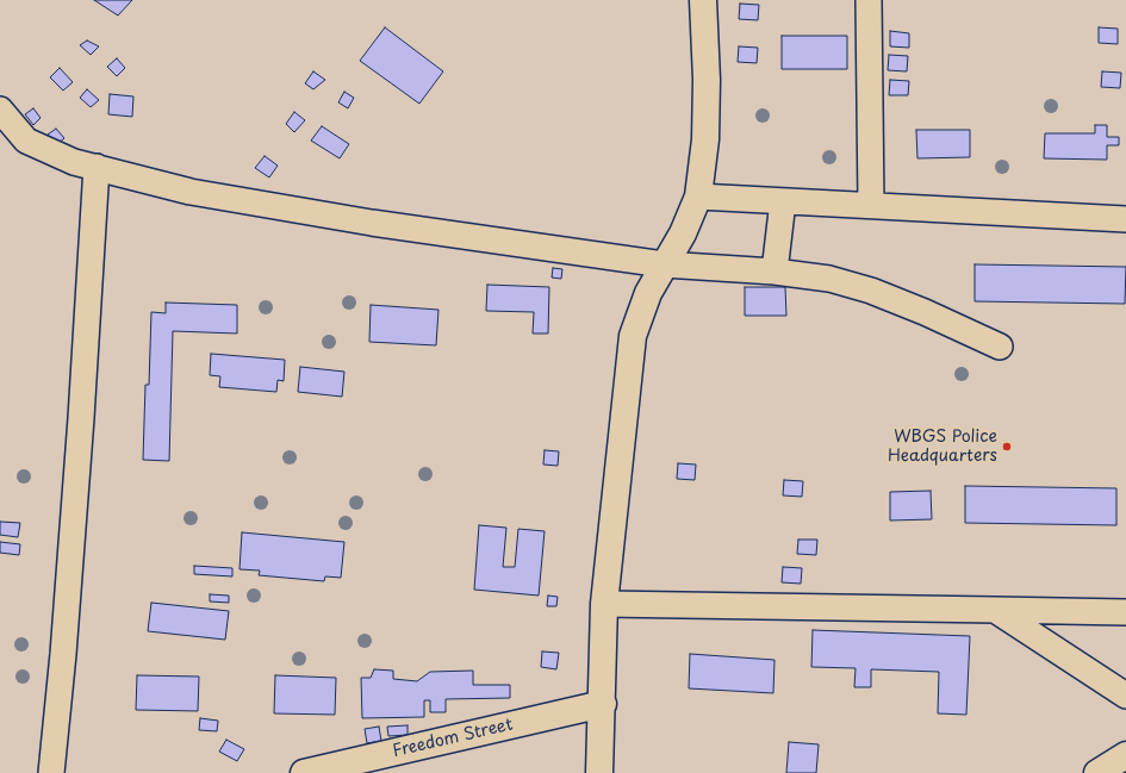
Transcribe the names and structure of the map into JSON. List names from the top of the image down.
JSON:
{
  "streets": {
    "street": ["Freedom Street"]
  },
  "places": ["WBGS Police Headquarters"]
}
